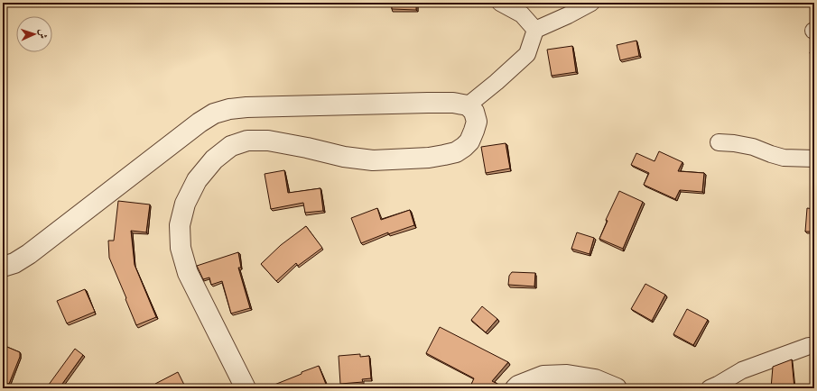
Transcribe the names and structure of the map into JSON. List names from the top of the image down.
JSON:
{
  "north": "right"
}
